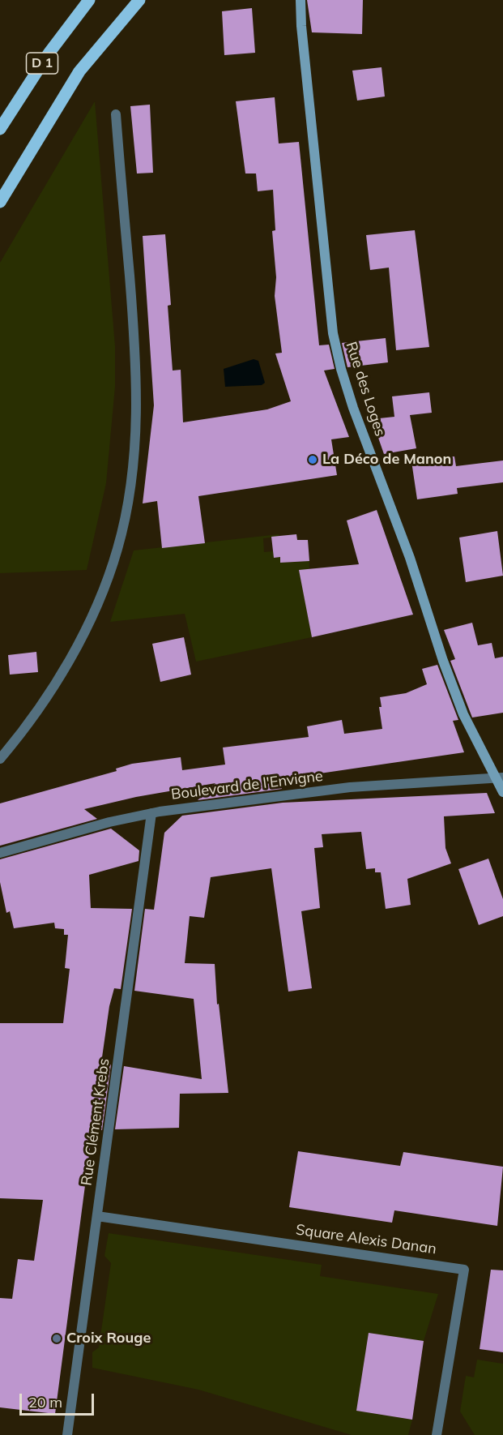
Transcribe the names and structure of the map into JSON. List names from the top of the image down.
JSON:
{
  "streets": {
    "main road": ["D 1"],
    "street": [
      "Rue des Loges",
      "Boulevard de l'Envigne",
      "Rue Clément Krebs",
      "Square Alexis Danan"
    ]
  },
  "crossings": [
    ["Rue des Loges", "Boulevard de l'Envigne"],
    ["Boulevard de l'Envigne", "Rue Clément Krebs"],
    ["Rue Clément Krebs", "Square Alexis Danan"]
  ],
  "places": ["La Déco de Manon", "Croix Rouge"],
  "scale_bar": "20 m"
}
